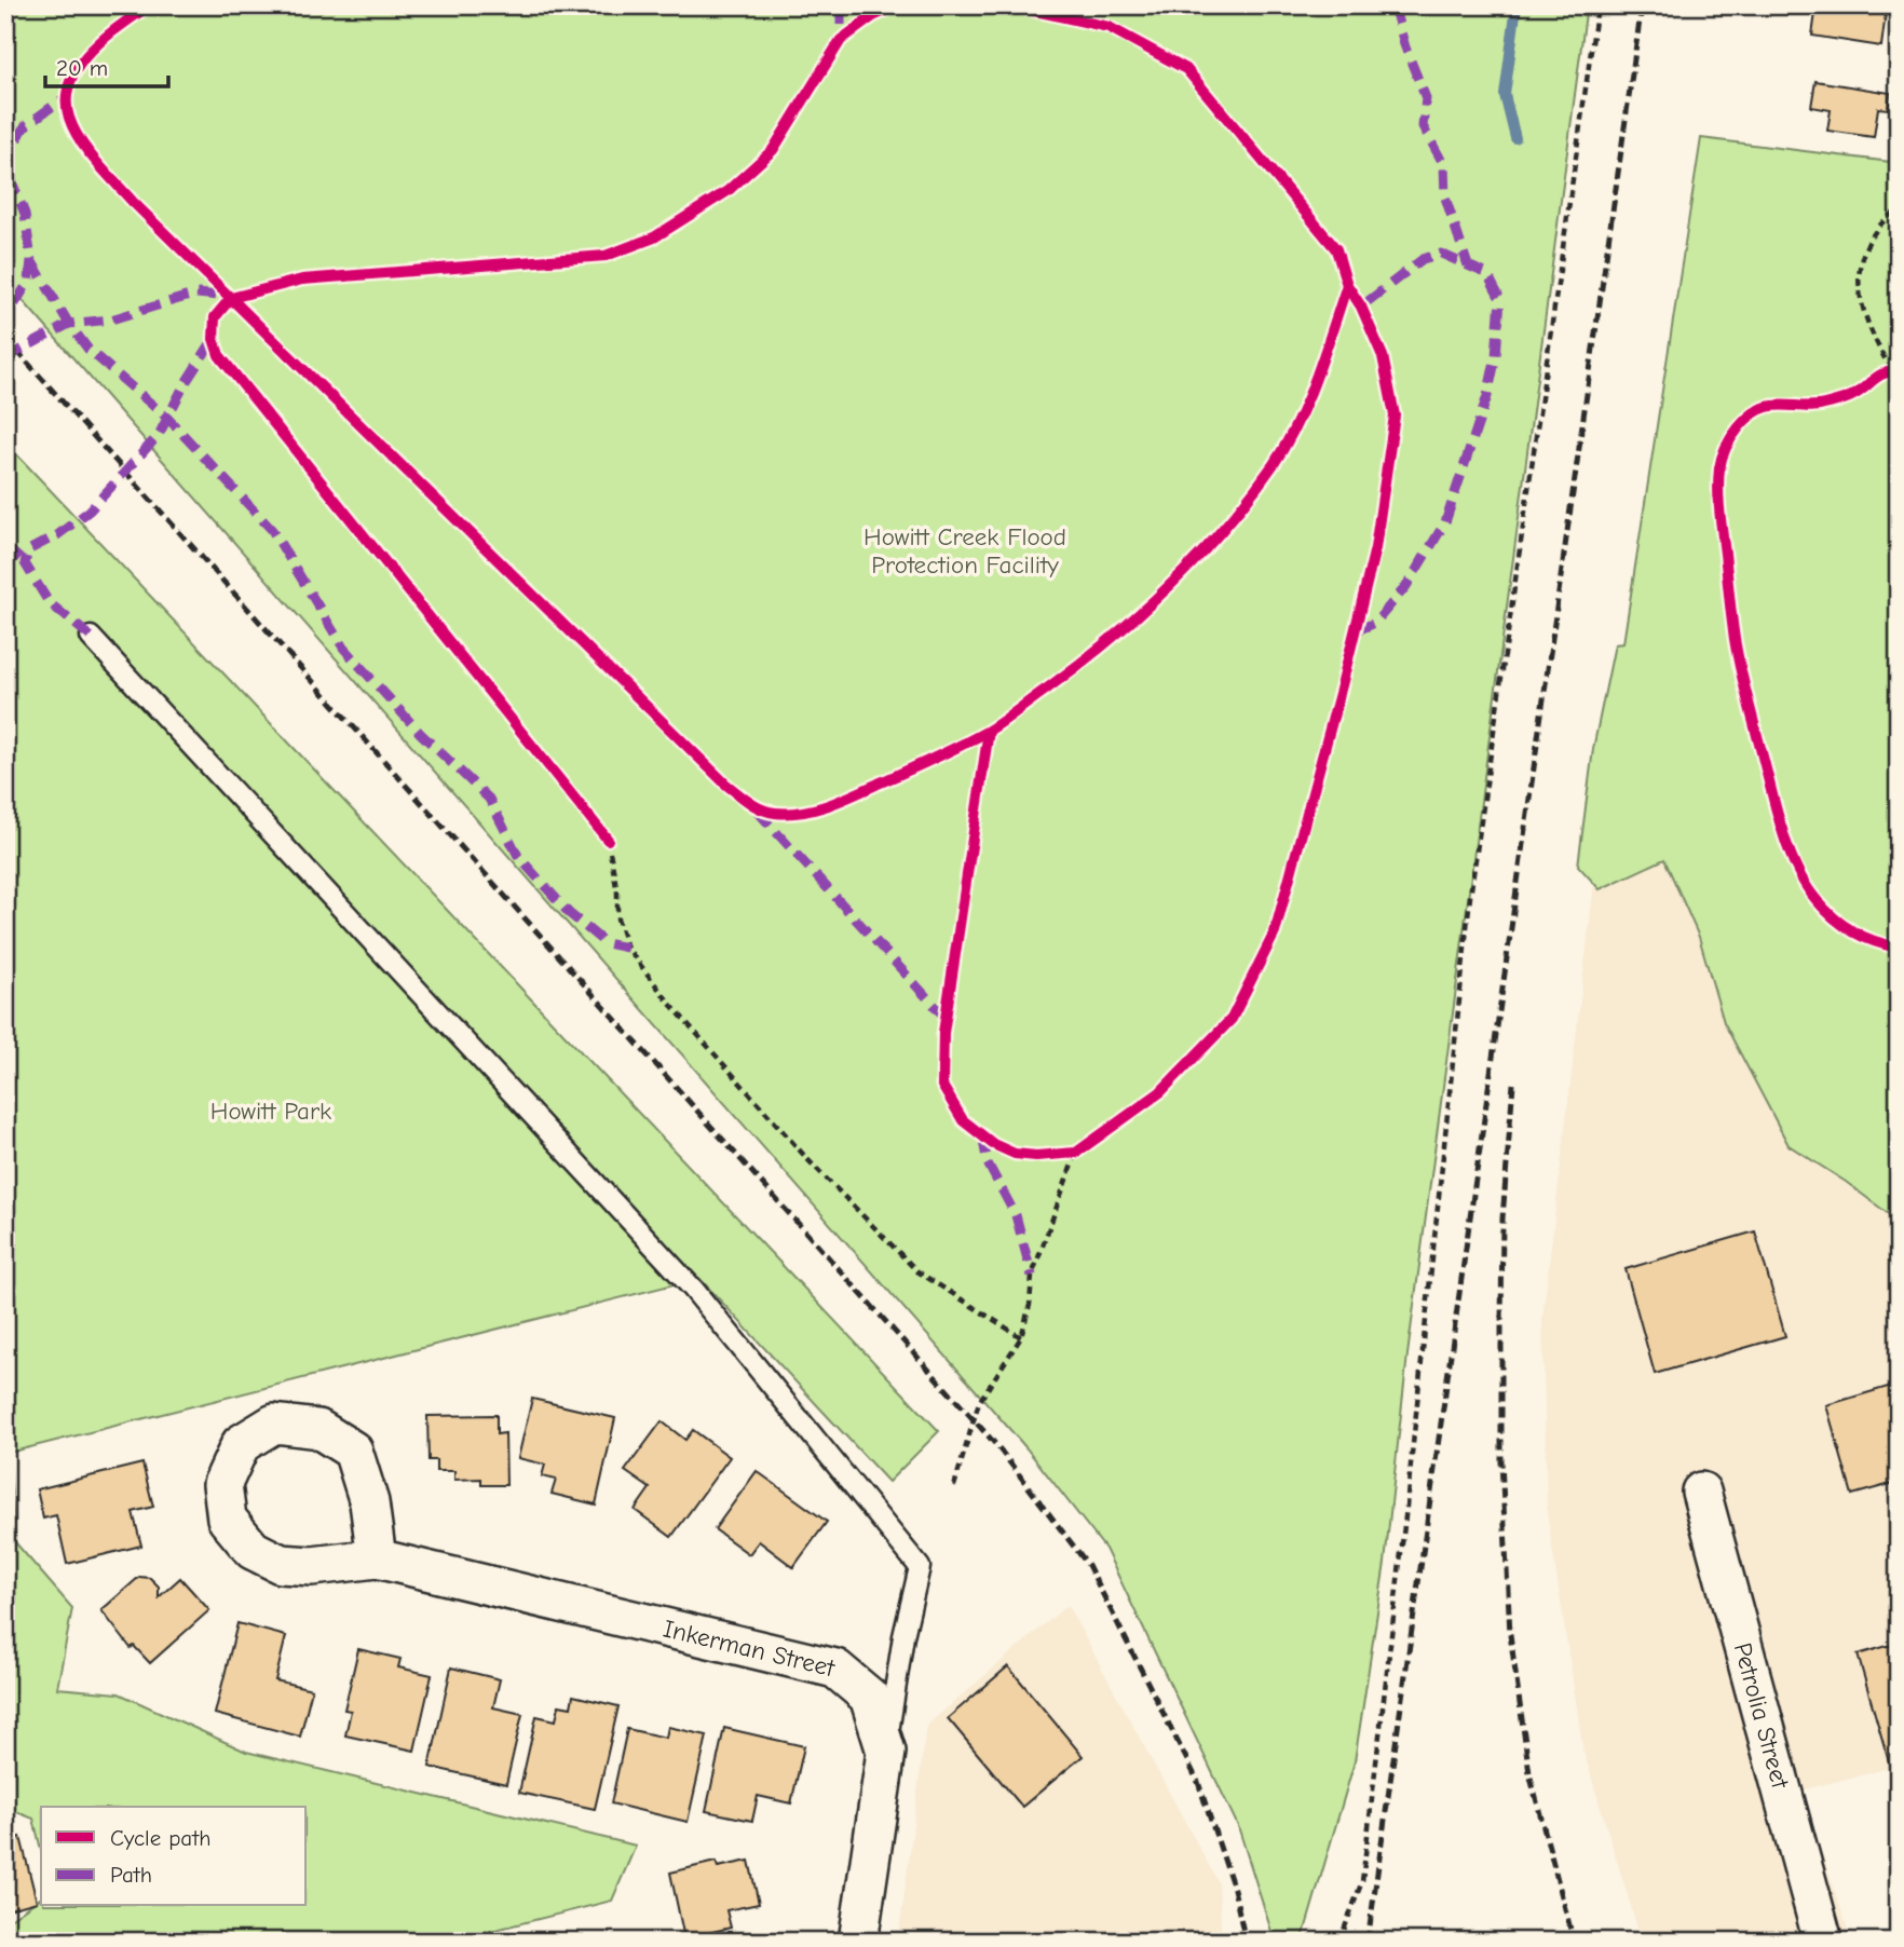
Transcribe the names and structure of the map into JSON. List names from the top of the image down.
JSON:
{
  "streets": {
    "street": ["Inkerman Street", "Petrolia Street"]
  },
  "parks": ["Howitt Creek Flood Protection Facility", "Howitt Park"],
  "legend": ["Cycle path", "Path"],
  "scale_bar": "20 m"
}
